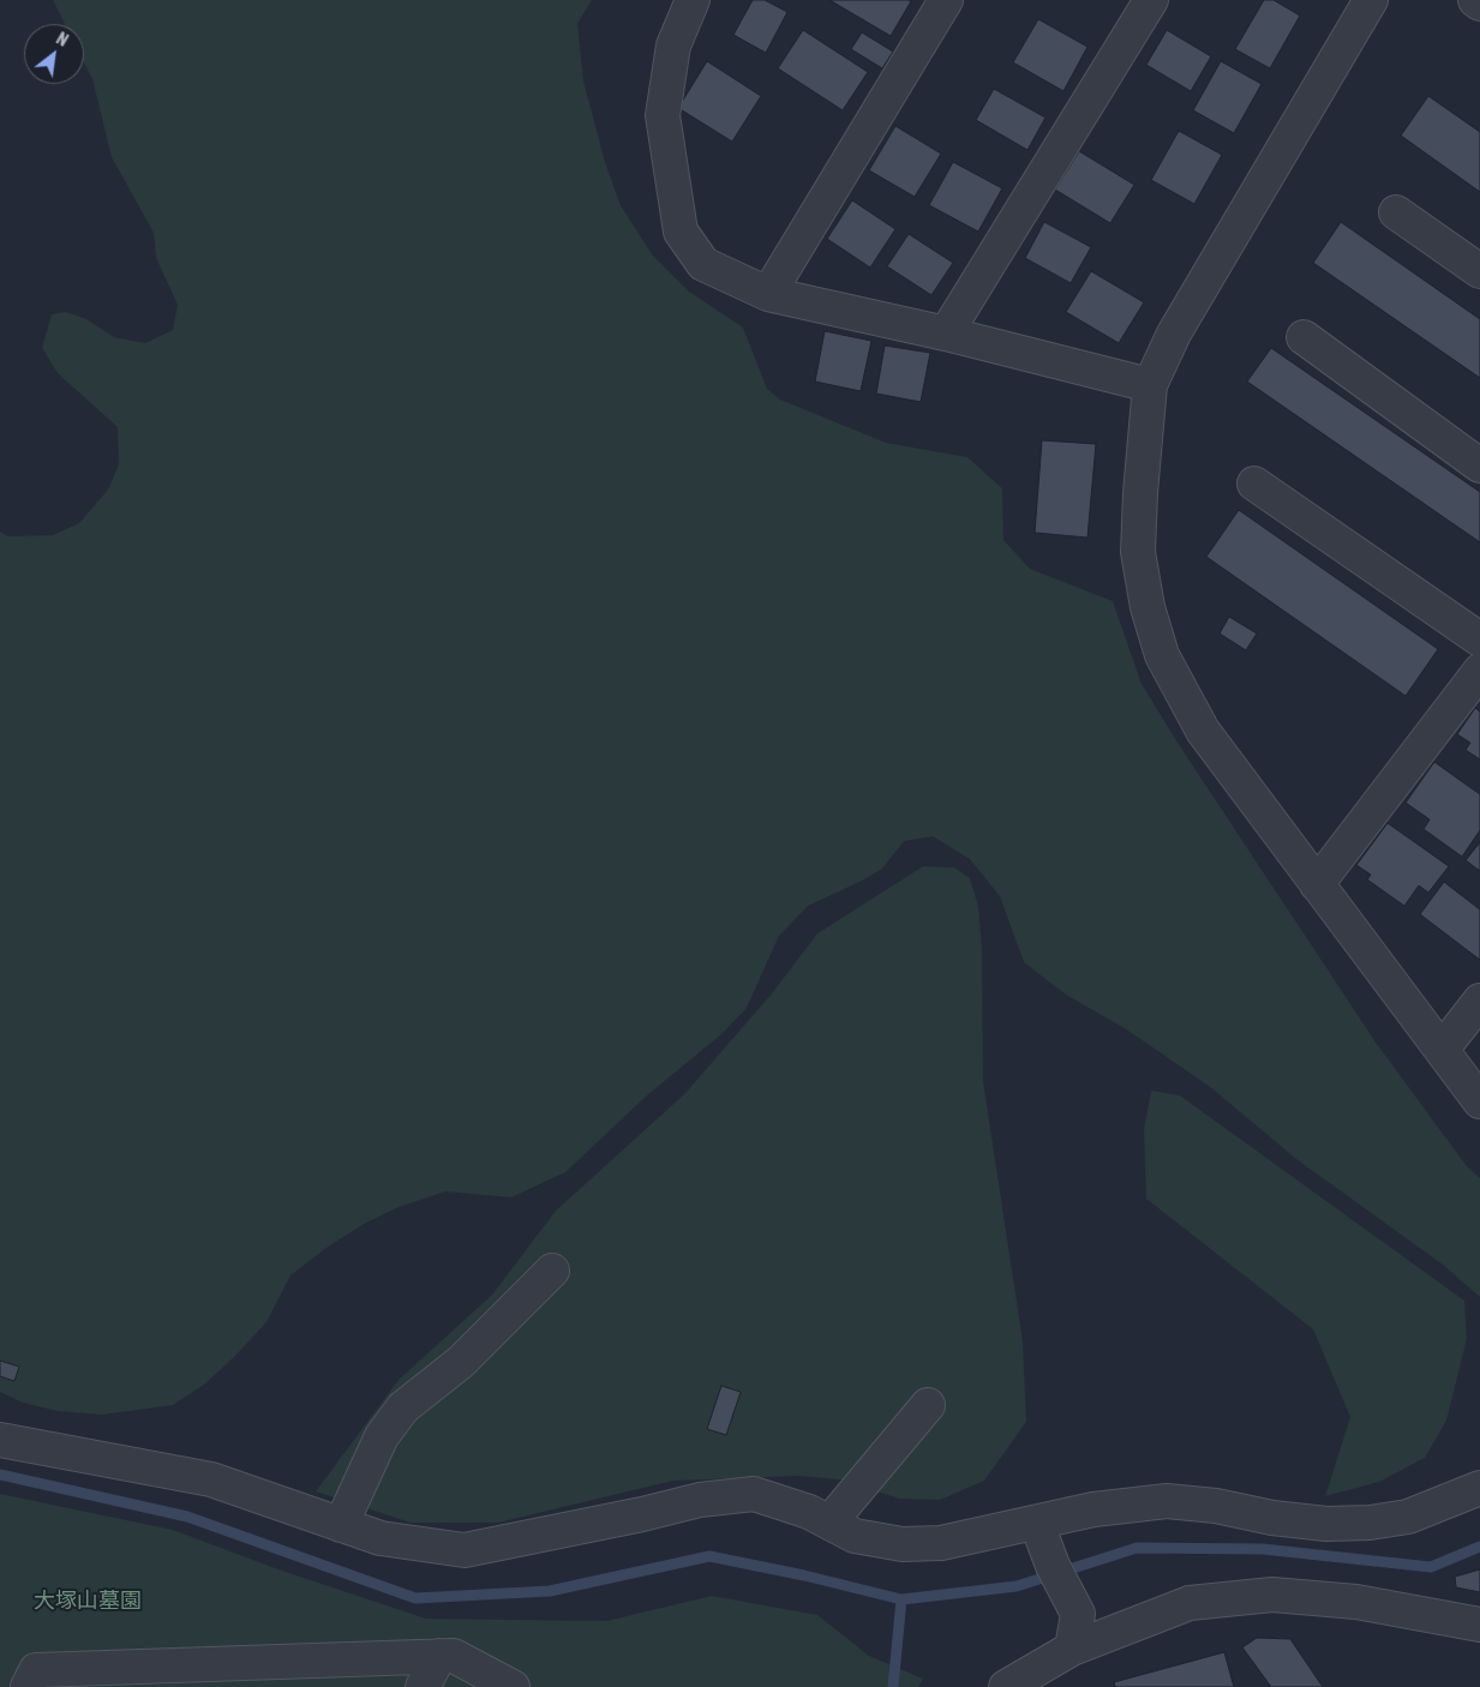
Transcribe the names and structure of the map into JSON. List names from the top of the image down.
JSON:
{
  "parks": ["大塚山墓園"],
  "north": "top right"
}
